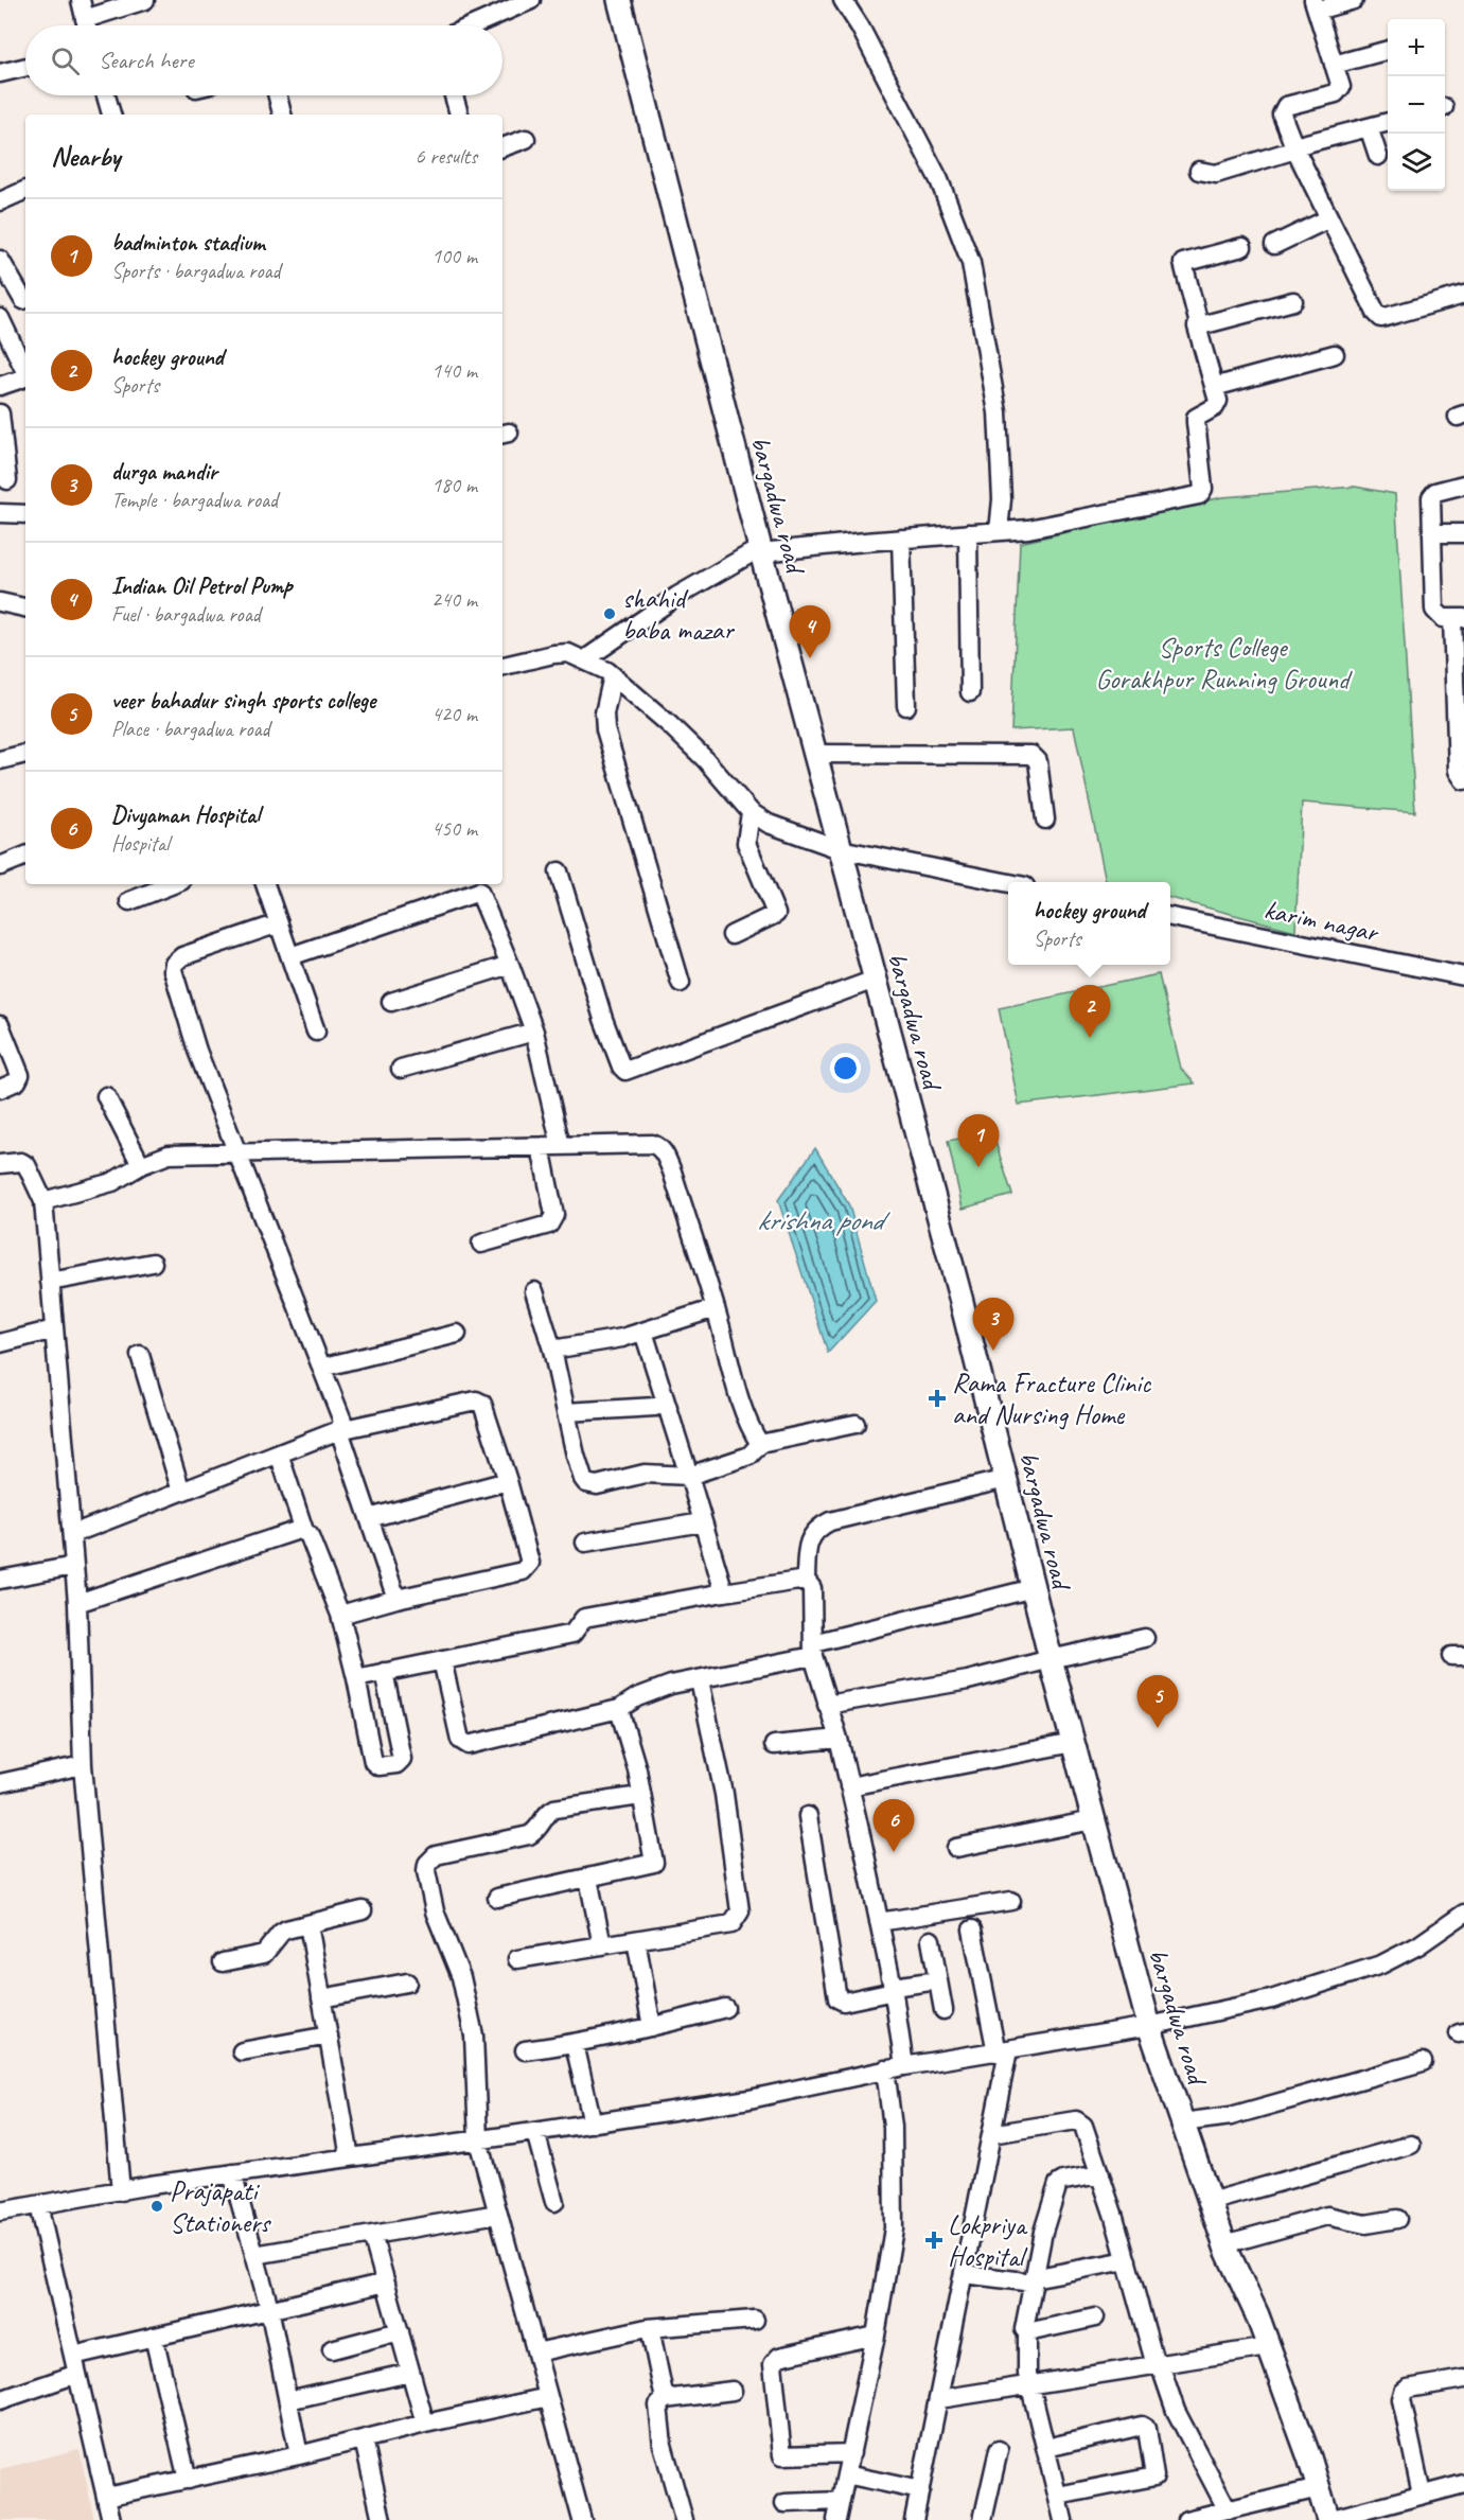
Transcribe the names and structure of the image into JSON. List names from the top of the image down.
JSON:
{
  "streets": {
    "main road": ["bargadwa road"],
    "street": ["karim nagar"]
  },
  "water": ["krishna pond"],
  "parks": ["Sports College Gorakhpur Running Ground"],
  "places": {
    "other": ["shahid baba mazar", "Prajapati Stationers"],
    "health": ["Rama Fracture Clinic and Nursing Home", "Lokpriya Hospital"]
  },
  "page": {
    "map_buttons": ["+", "−"],
    "search": "Search here",
    "heading": ["Nearby", "6 results"],
    "list": [
      {
        "mark": "1",
        "name": "badminton stadium",
        "note": "Sports · bargadwa road",
        "value": "100 m"
      },
      {
        "mark": "2",
        "name": "hockey ground",
        "note": "Sports",
        "value": "140 m"
      },
      {
        "mark": "3",
        "name": "durga mandir",
        "note": "Temple · bargadwa road",
        "value": "180 m"
      },
      {
        "mark": "4",
        "name": "Indian Oil Petrol Pump",
        "note": "Fuel · bargadwa road",
        "value": "240 m"
      },
      {
        "mark": "5",
        "name": "veer bahadur singh sports college",
        "note": "Place · bargadwa road",
        "value": "420 m"
      },
      {
        "mark": "6",
        "name": "Divyaman Hospital",
        "note": "Hospital",
        "value": "450 m"
      }
    ],
    "pins": [
      "4",
      "2",
      "1",
      "3",
      "5",
      "6"
    ],
    "popup": ["hockey ground", "Sports"]
  }
}
